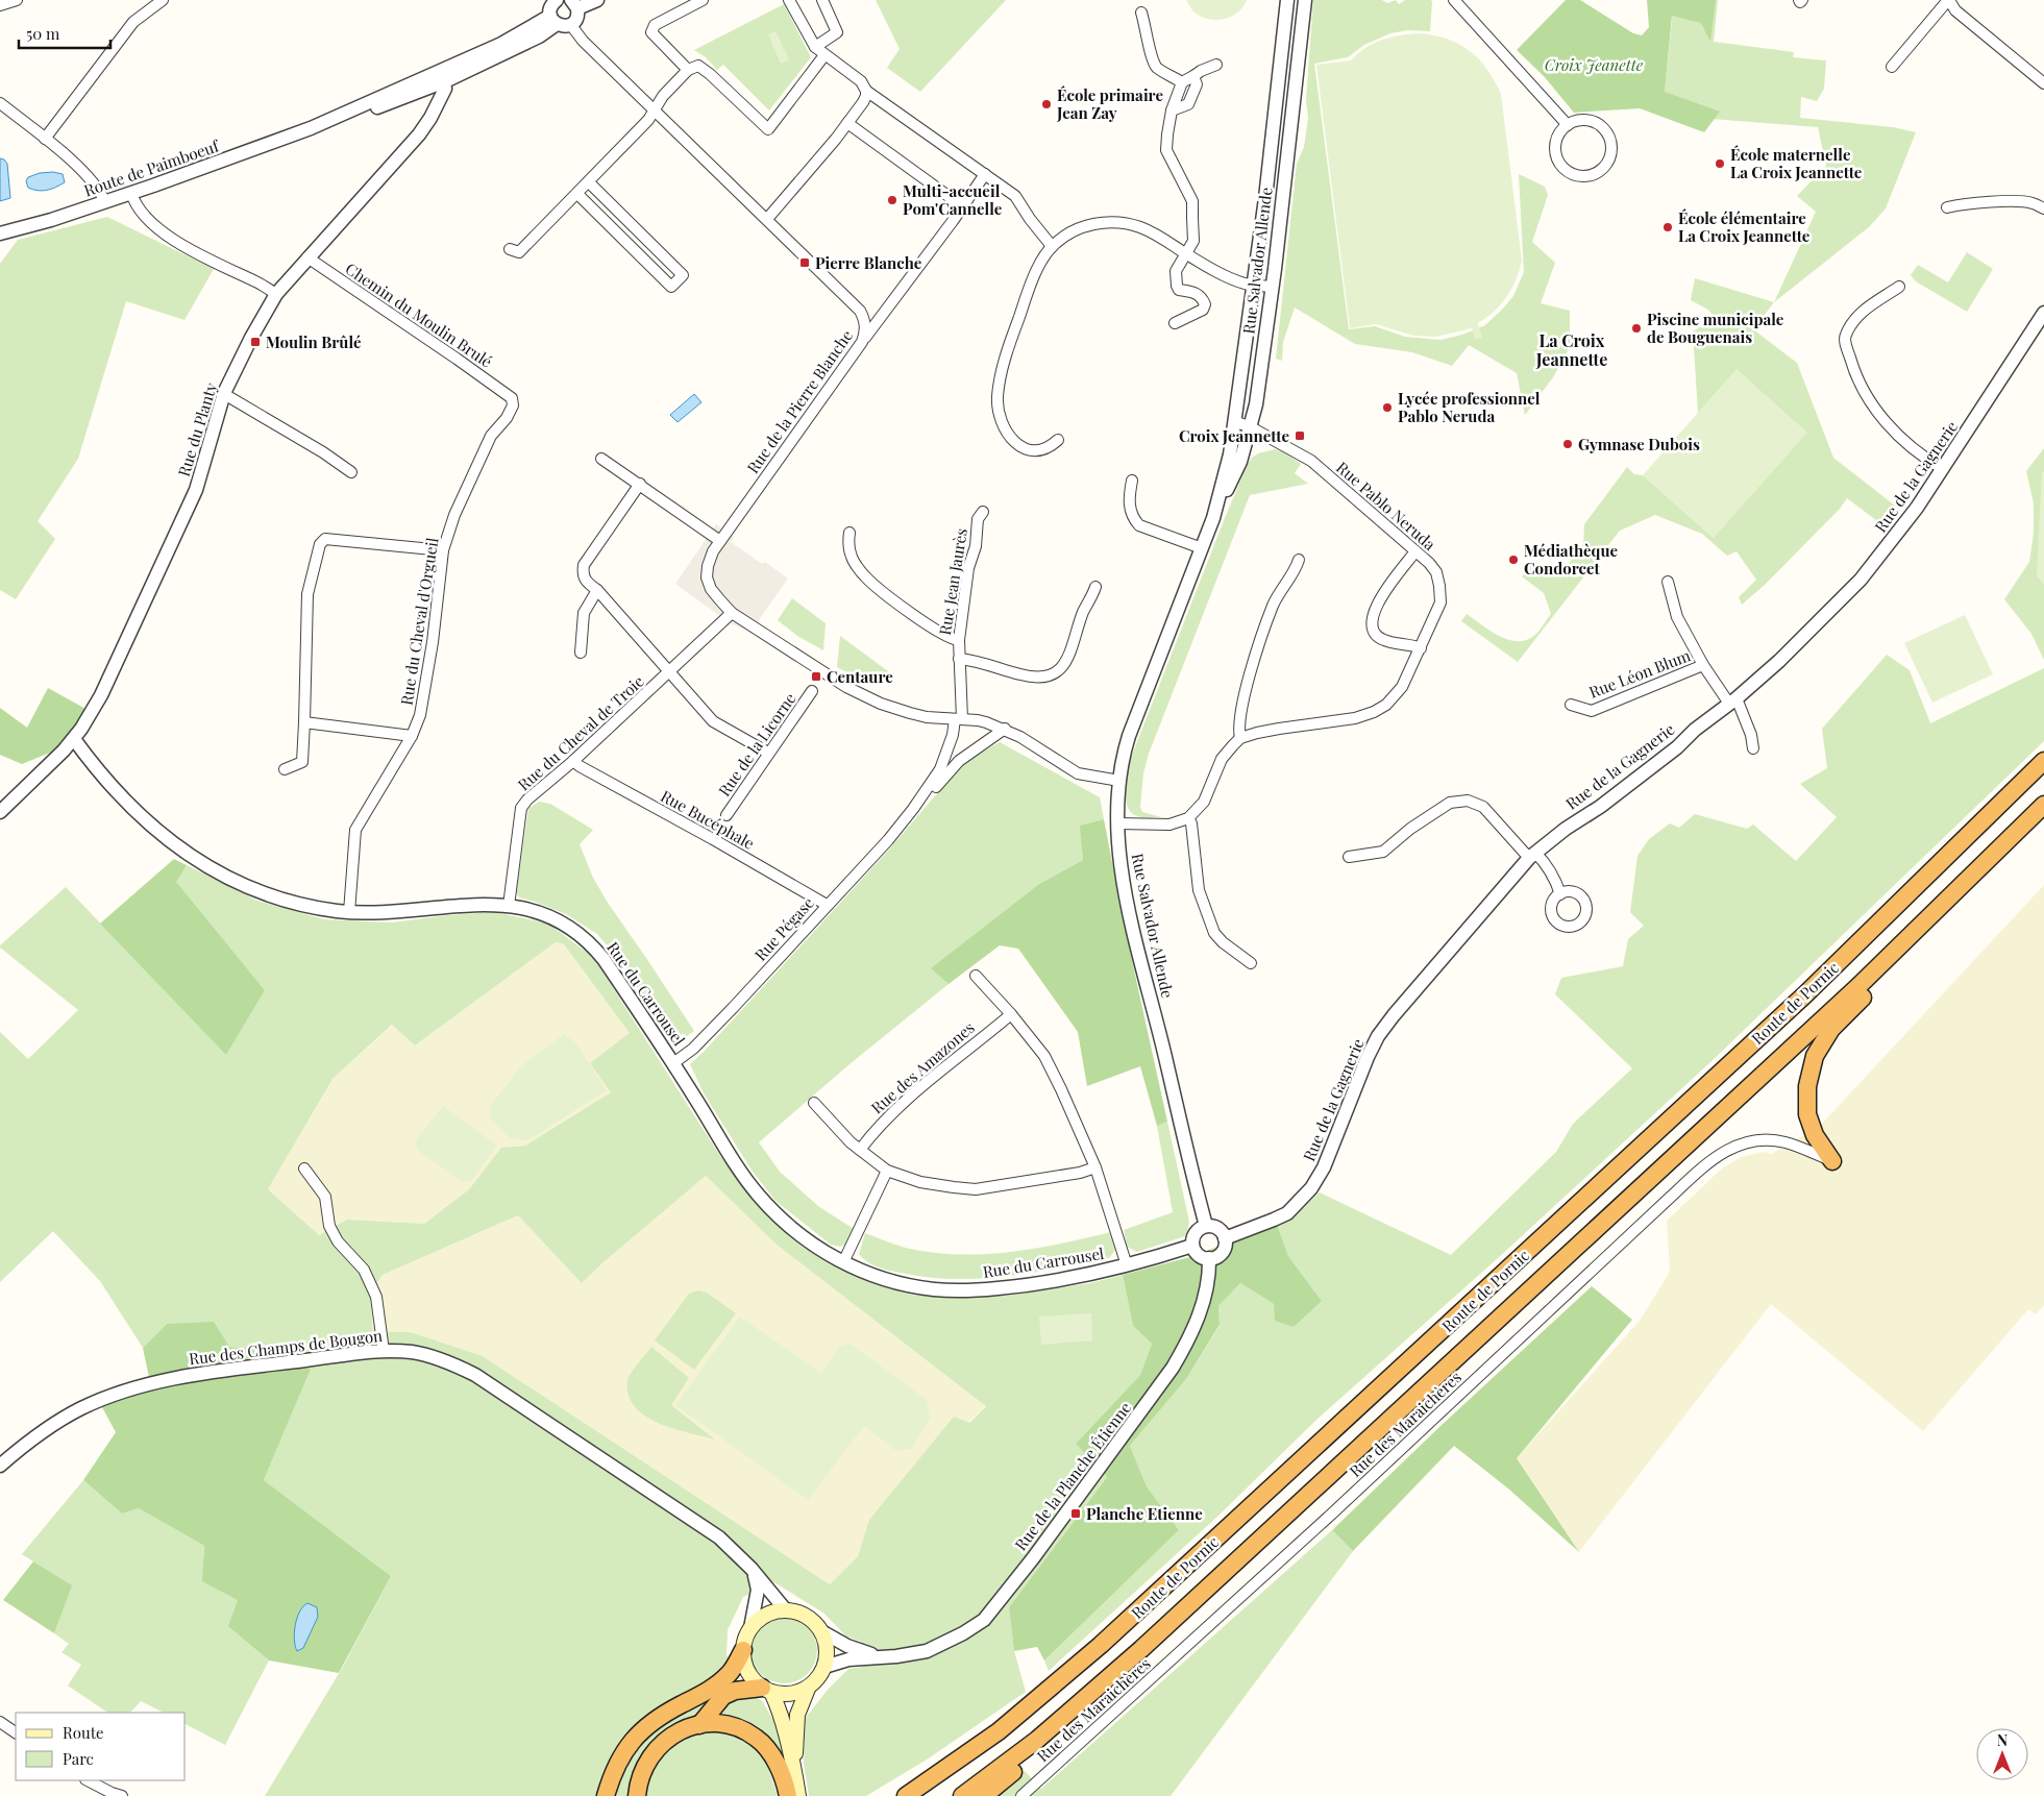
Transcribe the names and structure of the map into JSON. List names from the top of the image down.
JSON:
{
  "streets": {
    "highway": ["Route de Pornic"],
    "street": [
      "Route de Paimboeuf",
      "Rue Salvador Allende",
      "Chemin du Moulin Brulé",
      "Rue de la Pierre Blanche",
      "Rue du Planty",
      "Rue de la Gagnerie",
      "Rue Pablo Neruda",
      "Rue Jean Jaurès",
      "Rue du Cheval d'Orgueil",
      "Rue Léon Blum",
      "Rue du Cheval de Troie",
      "Rue de la Licorne",
      "Rue Bucéphale",
      "Rue Pégase",
      "Rue du Carrousel",
      "Rue des Amazones",
      "Rue des Champs de Bougon",
      "Rue des Maraichères",
      "Rue de la Planche Étienne"
    ]
  },
  "crossings": [
    ["Route de Paimboeuf", "Rue de la Pierre Blanche"],
    ["Route de Paimboeuf", "Rue du Planty"],
    ["Rue Salvador Allende", "Rue de la Pierre Blanche"],
    ["Rue Salvador Allende", "Rue de la Gagnerie"],
    ["Rue Salvador Allende", "Rue Pablo Neruda"],
    ["Rue Salvador Allende", "Rue du Carrousel"],
    ["Rue Salvador Allende", "Rue de la Planche Étienne"],
    ["Chemin du Moulin Brulé", "Rue du Planty"],
    ["Chemin du Moulin Brulé", "Rue du Cheval d'Orgueil"],
    ["Rue de la Pierre Blanche", "Rue Jean Jaurès"],
    ["Rue de la Pierre Blanche", "Rue du Cheval de Troie"],
    ["Rue de la Pierre Blanche", "Rue Pégase"],
    ["Rue du Planty", "Rue du Carrousel"],
    ["Rue de la Gagnerie", "Rue Léon Blum"],
    ["Rue de la Gagnerie", "Rue du Carrousel"],
    ["Rue de la Gagnerie", "Rue de la Planche Étienne"],
    ["Rue Jean Jaurès", "Rue Pégase"],
    ["Rue du Cheval d'Orgueil", "Rue du Carrousel"],
    ["Rue du Cheval de Troie", "Rue Bucéphale"],
    ["Rue du Cheval de Troie", "Rue du Carrousel"],
    ["Rue Bucéphale", "Rue Pégase"],
    ["Rue Pégase", "Rue du Carrousel"],
    ["Rue du Carrousel", "Rue de la Planche Étienne"],
    ["Rue des Champs de Bougon", "Rue de la Planche Étienne"]
  ],
  "districts": ["La Croix Jeannette"],
  "parks": ["Croix Jeanette"],
  "places": {
    "other": [
      "École primaire Jean Zay",
      "École maternelle La Croix Jeannette",
      "Multi-accueil Pom'Cannelle",
      "École élémentaire La Croix Jeannette",
      "Piscine municipale de Bouguenais",
      "Lycée professionnel Pablo Neruda",
      "Gymnase Dubois",
      "Médiathèque Condorcet"
    ],
    "transit": [
      "Pierre Blanche",
      "Moulin Brûlé",
      "Croix Jeannette",
      "Centaure",
      "Planche Etienne"
    ]
  },
  "legend": ["Route", "Parc"],
  "scale_bar": "50 m",
  "north": "top"
}
